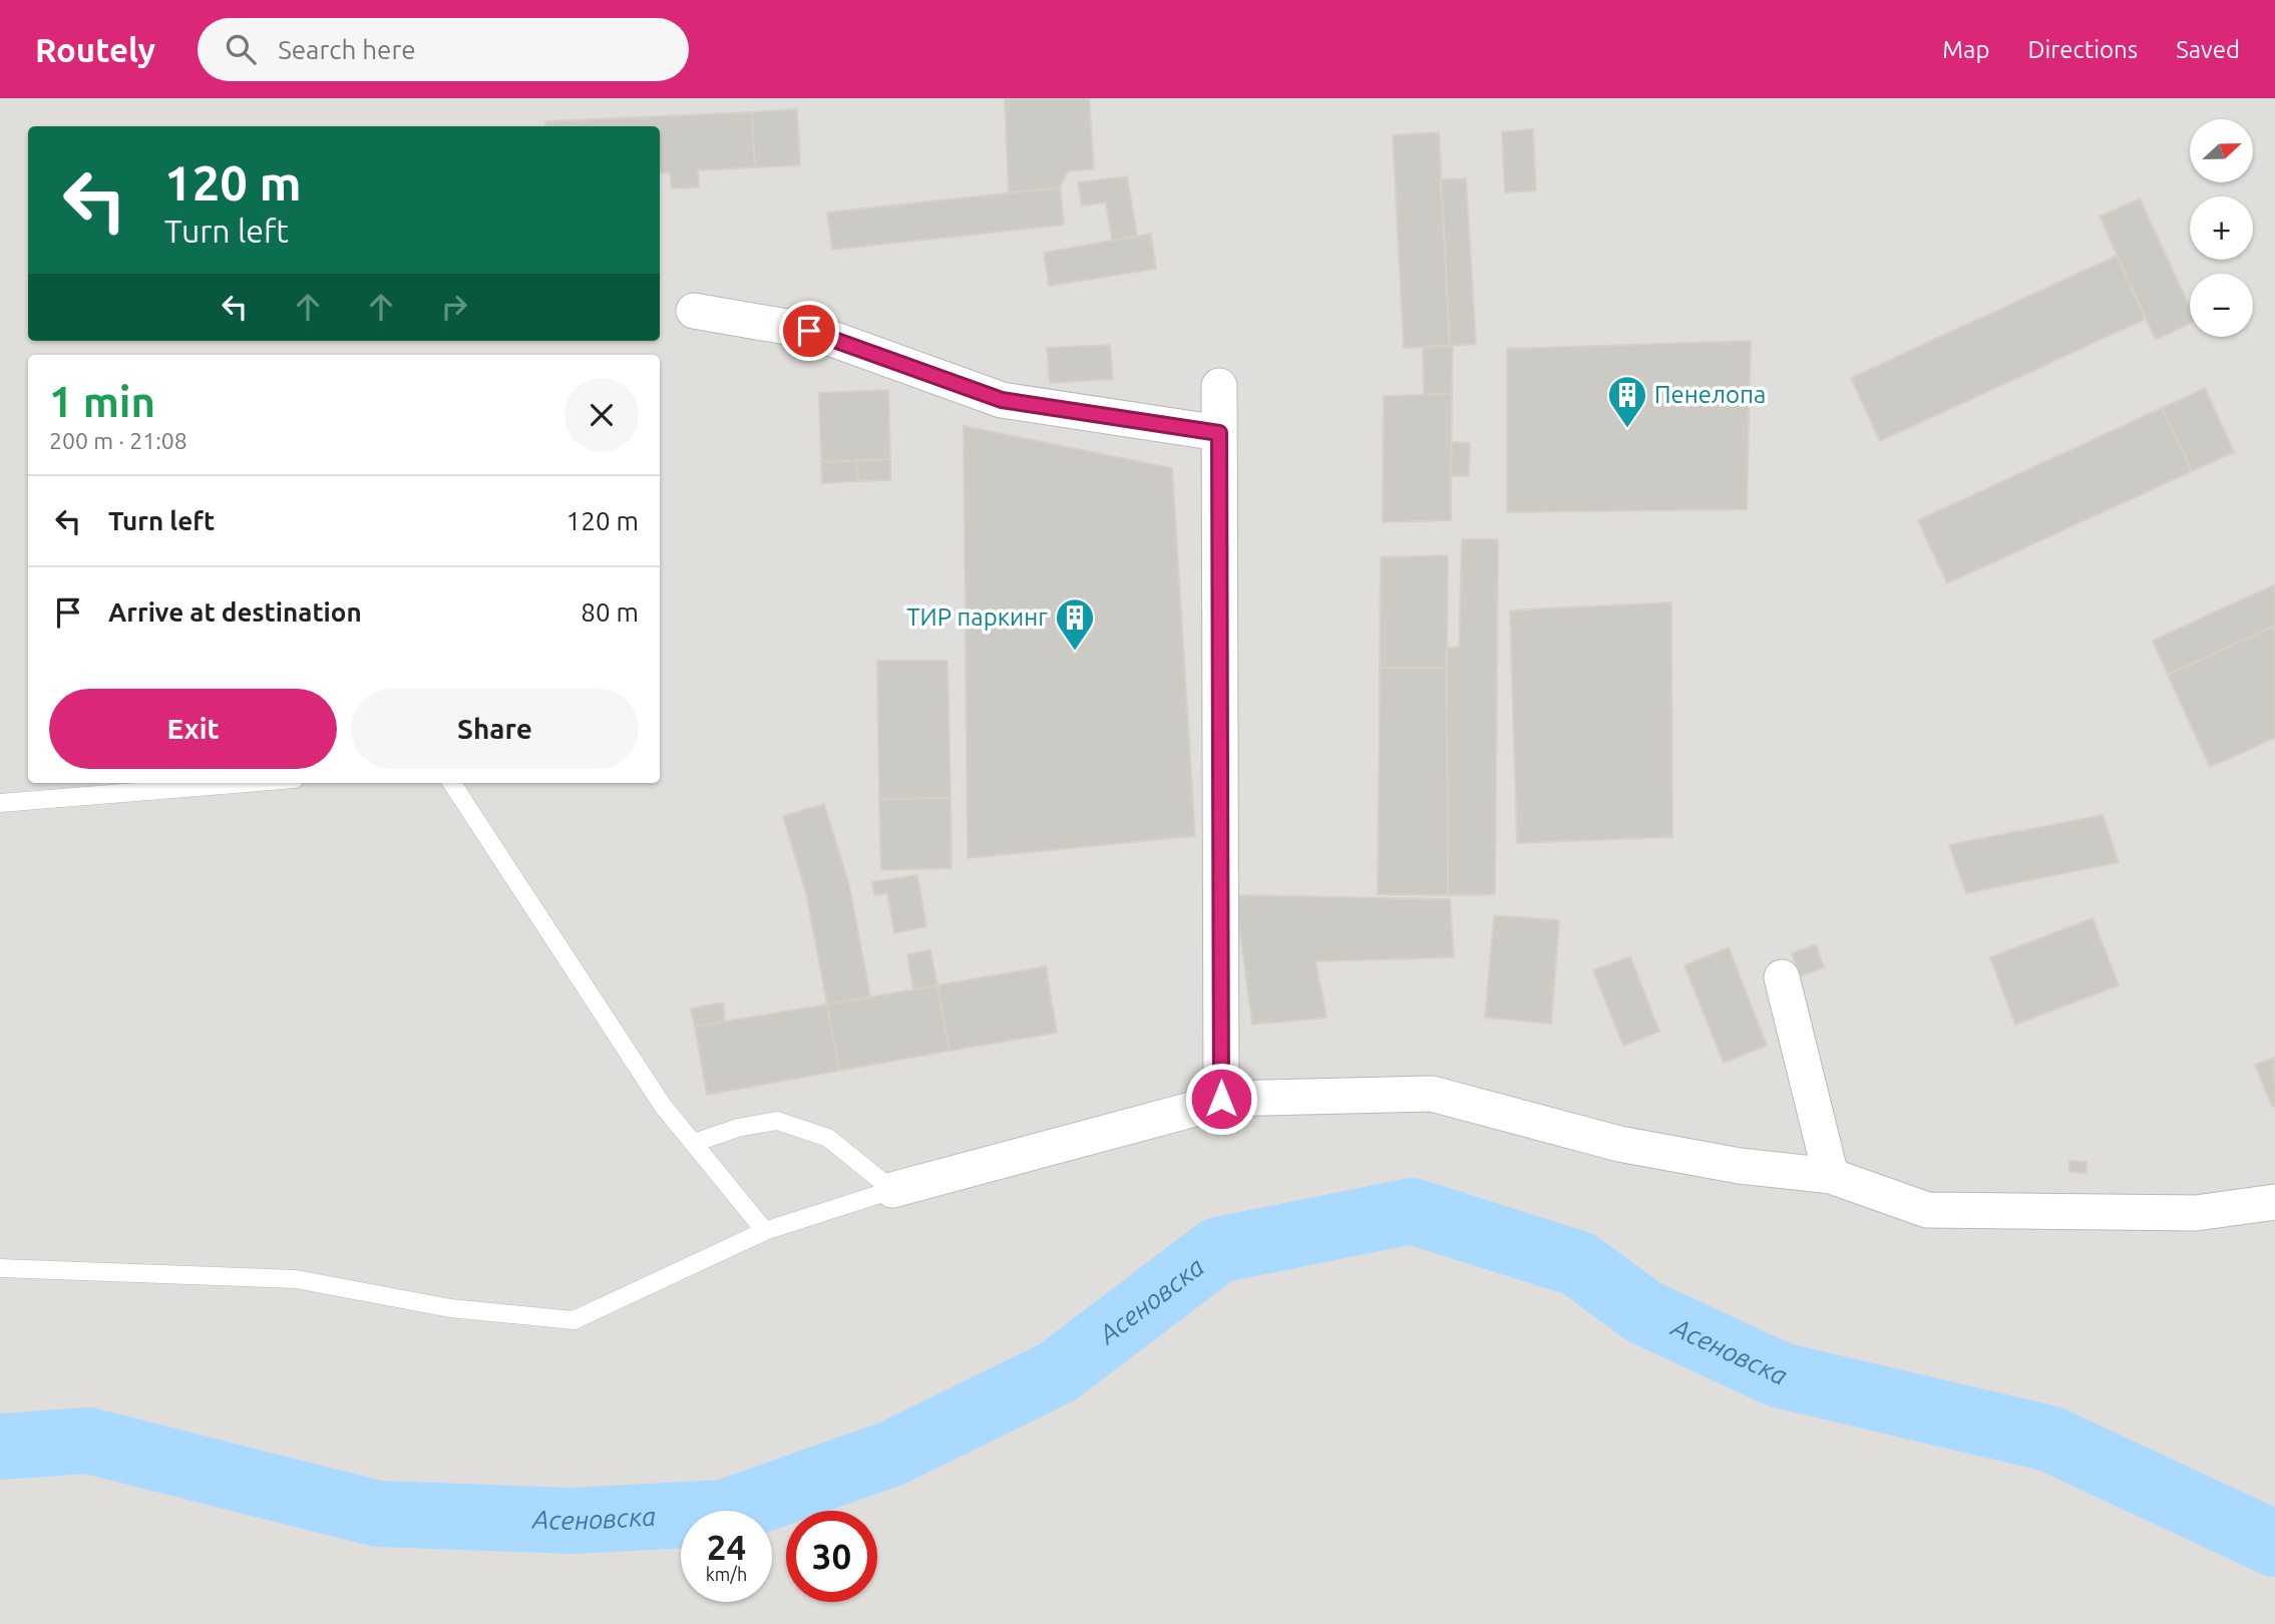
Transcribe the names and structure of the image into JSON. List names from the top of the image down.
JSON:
{
  "water": ["Асеновска"],
  "places": {
    "building": ["Пенелопа", "ТИР паркинг"]
  },
  "north": "right",
  "page": {
    "header": "Routely",
    "search": "Search here",
    "nav": ["Map", "Directions", "Saved"],
    "map_buttons": ["+", "−"],
    "turn": ["120 m", "Turn left"],
    "heading": ["1 min", "200 m · 21:08"],
    "list": [
      {
        "name": "Turn left",
        "value": "120 m"
      },
      {
        "name": "Arrive at destination",
        "value": "80 m"
      }
    ],
    "buttons": ["Exit", "Share"],
    "speed": "24 km/h",
    "limit": "30"
  }
}
